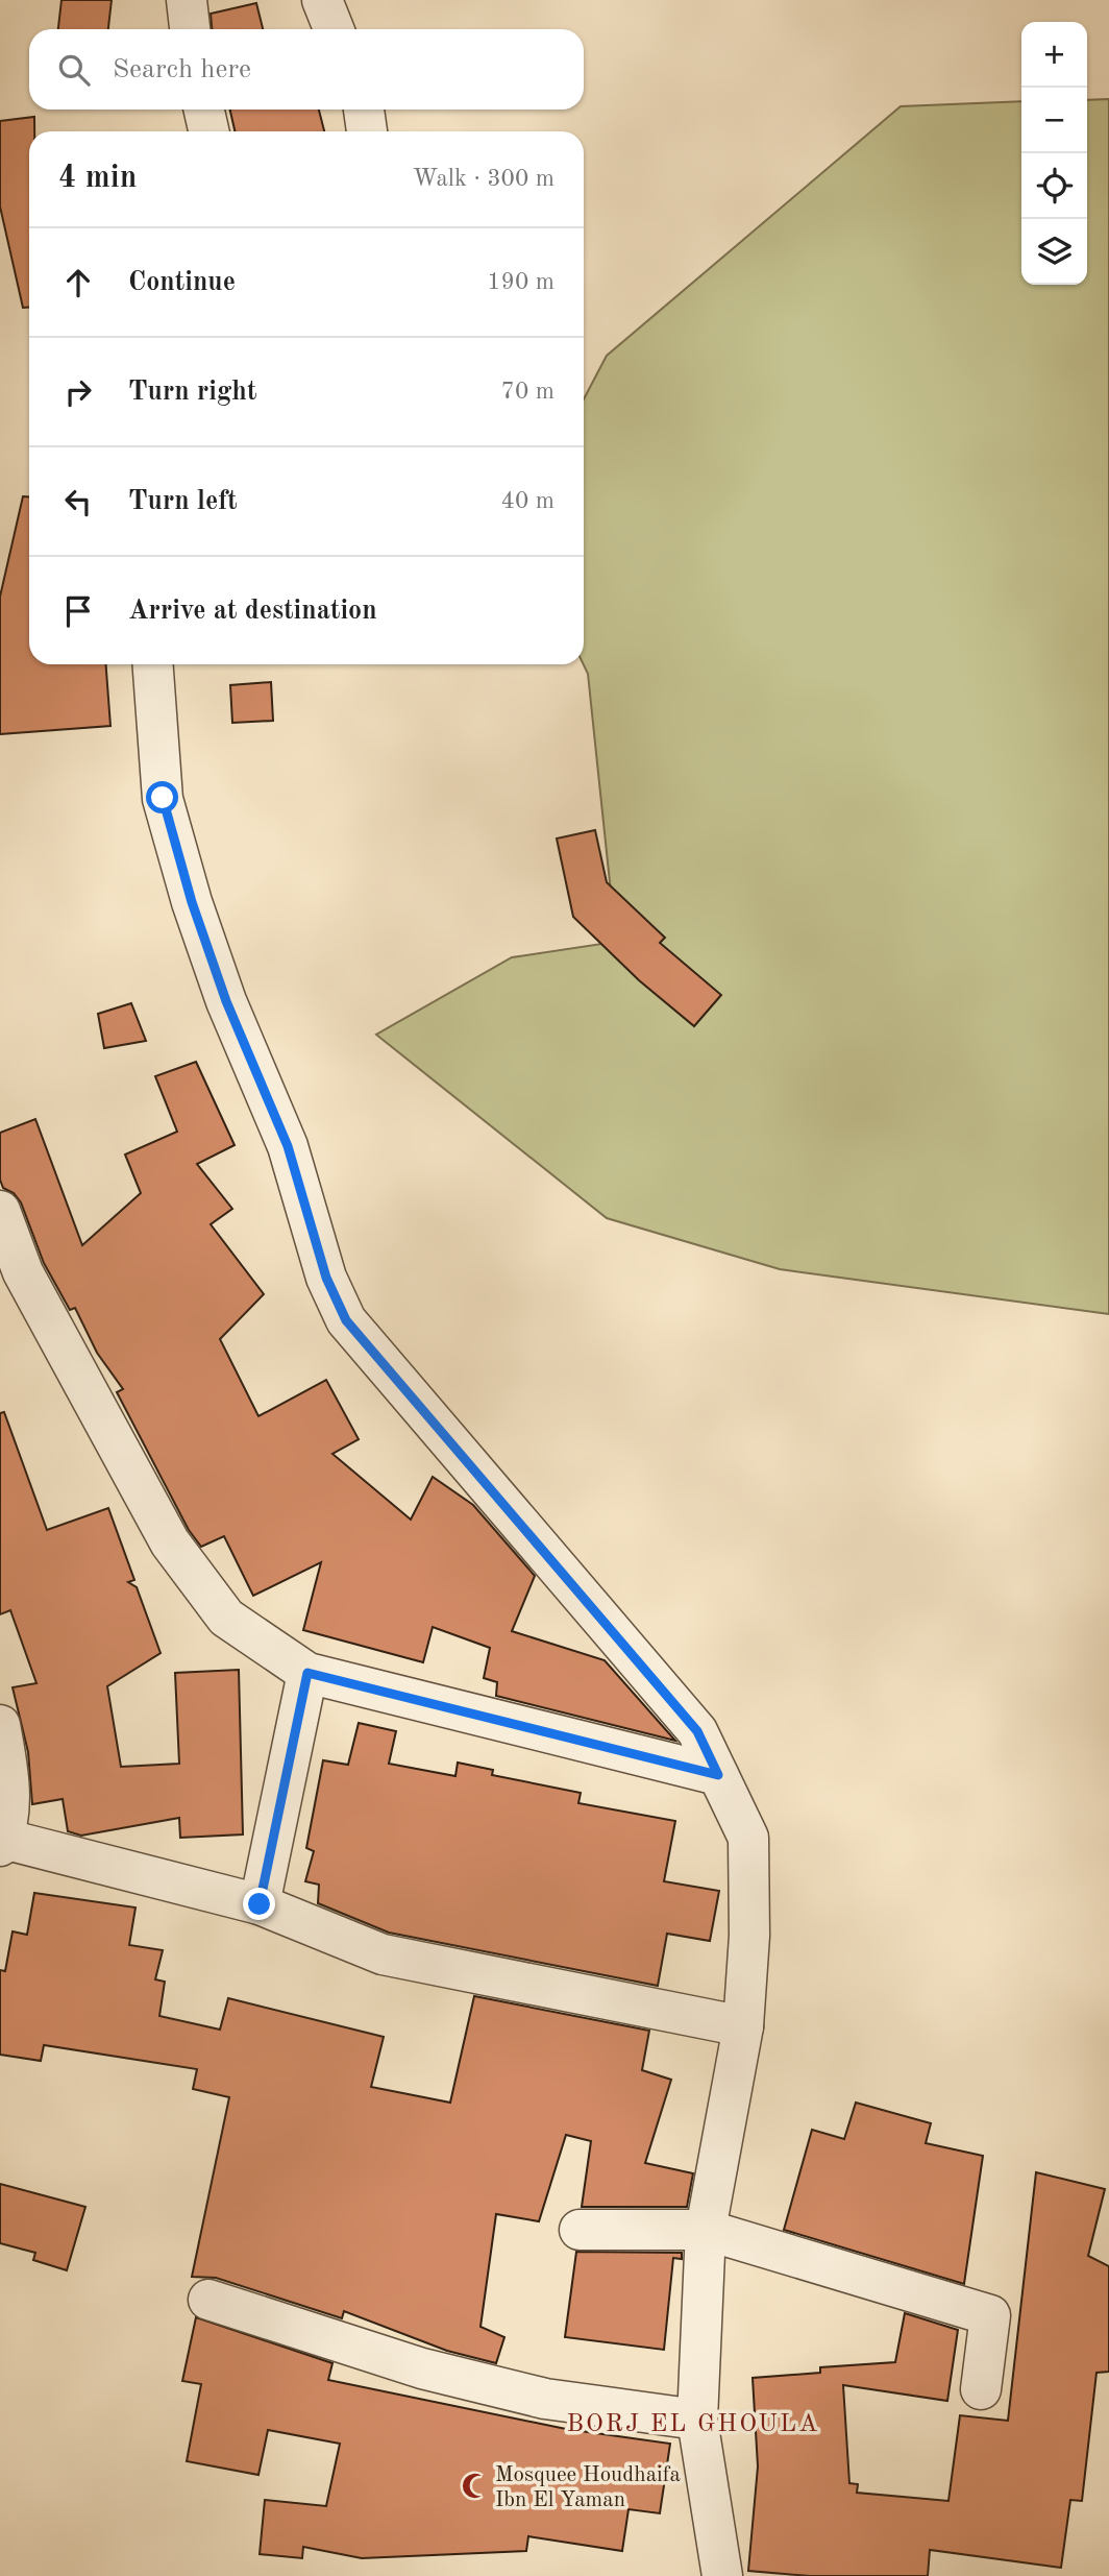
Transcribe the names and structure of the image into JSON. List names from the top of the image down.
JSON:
{
  "districts": ["BORJ EL GHOULA"],
  "places": {
    "mosque": ["Mosquee Houdhaifa Ibn El Yaman"]
  },
  "page": {
    "map_buttons": ["+", "−"],
    "search": "Search here",
    "heading": ["4 min", "Walk · 300 m"],
    "list": [
      ["Continue", "190 m"],
      ["Turn right", "70 m"],
      ["Turn left", "40 m"],
      "Arrive at destination"
    ]
  }
}
